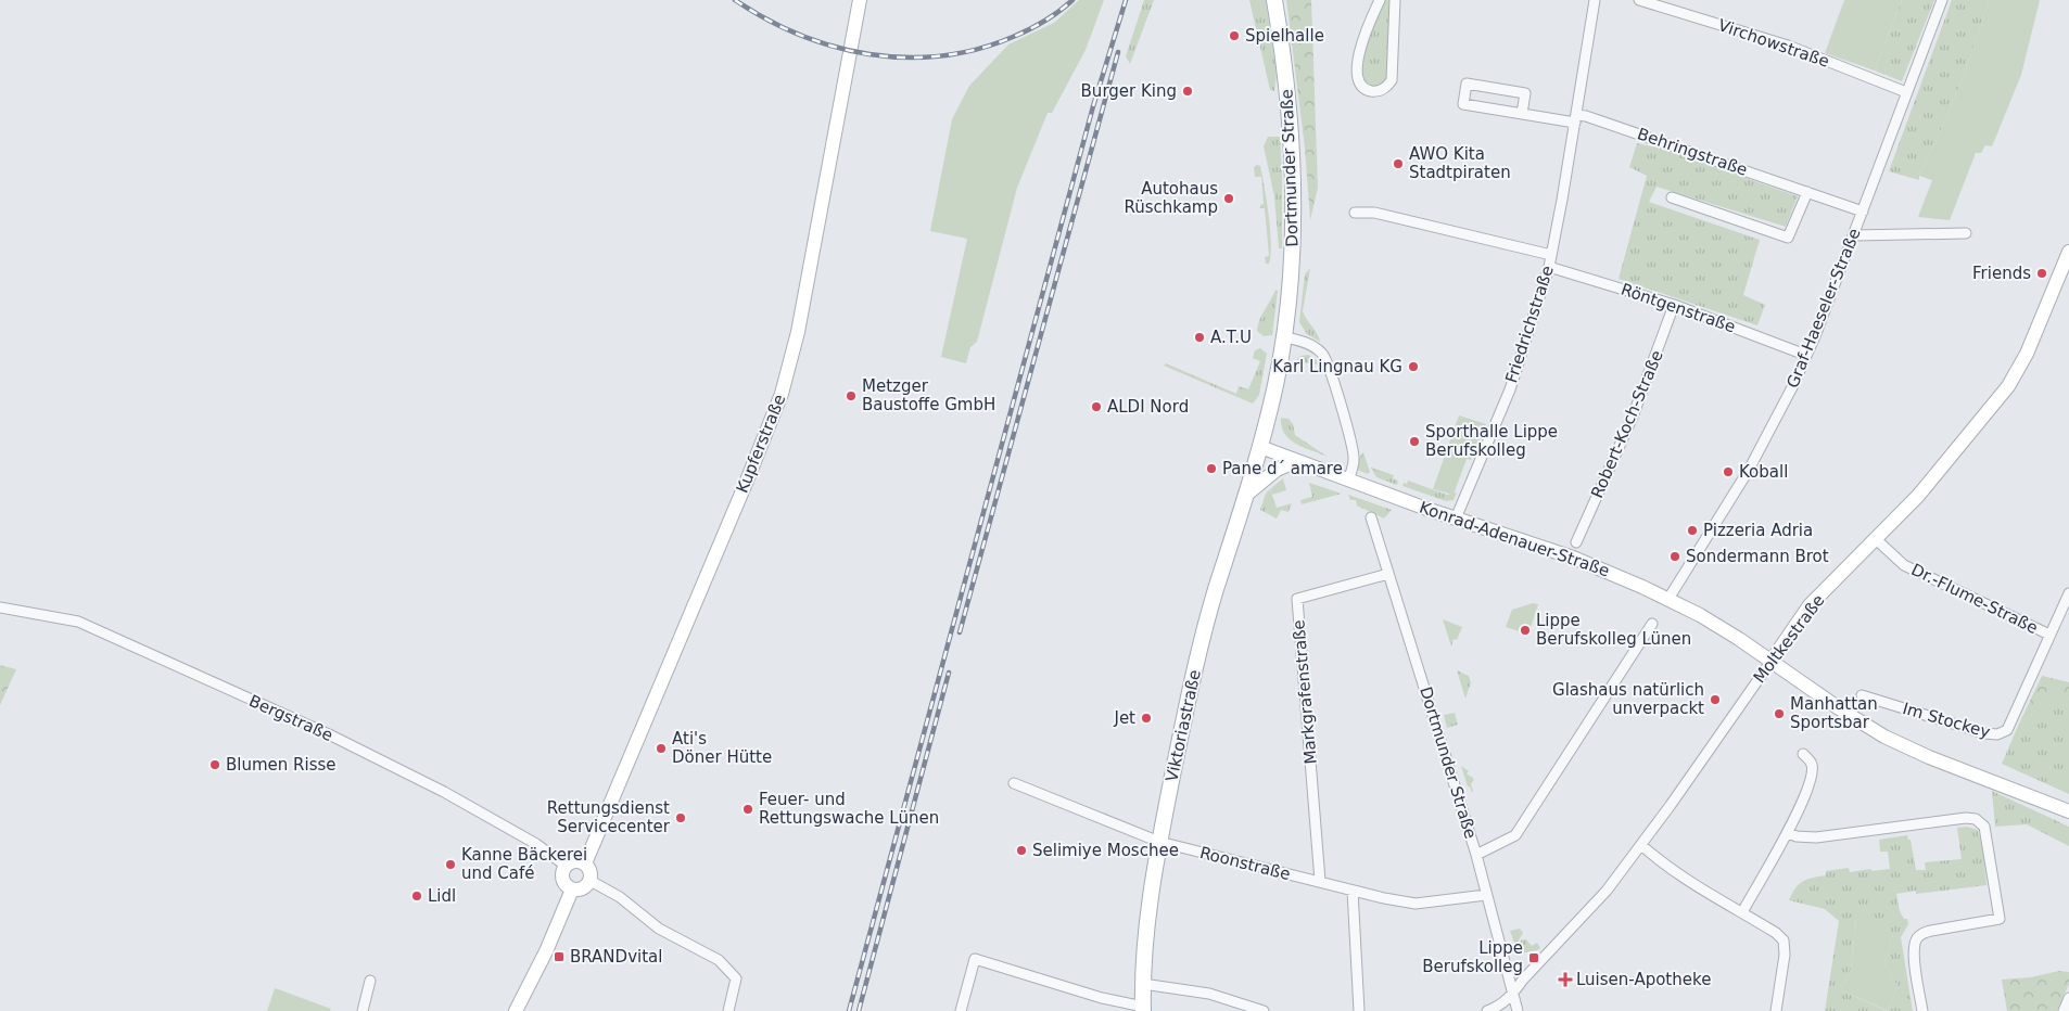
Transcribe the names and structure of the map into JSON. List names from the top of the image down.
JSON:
{
  "streets": {
    "main road": ["Dortmunder Straße", "Viktoriastraße"],
    "street": [
      "Virchowstraße",
      "Behringstraße",
      "Röntgenstraße",
      "Graf-Haeseler-Straße",
      "Friedrichstraße",
      "Robert-Koch-Straße",
      "Kupferstraße",
      "Konrad-Adenauer-Straße",
      "Dr.-Flume-Straße",
      "Moltkestraße",
      "Markgrafenstraße",
      "Bergstraße",
      "Im Stockey",
      "Roonstraße"
    ]
  },
  "crossings": [
    ["Virchowstraße", "Graf-Haeseler-Straße"],
    ["Behringstraße", "Graf-Haeseler-Straße"],
    ["Behringstraße", "Friedrichstraße"],
    ["Dortmunder Straße", "Konrad-Adenauer-Straße"],
    ["Dortmunder Straße", "Moltkestraße"],
    ["Dortmunder Straße", "Markgrafenstraße"],
    ["Dortmunder Straße", "Viktoriastraße"],
    ["Dortmunder Straße", "Roonstraße"],
    ["Röntgenstraße", "Graf-Haeseler-Straße"],
    ["Röntgenstraße", "Friedrichstraße"],
    ["Röntgenstraße", "Robert-Koch-Straße"],
    ["Graf-Haeseler-Straße", "Konrad-Adenauer-Straße"],
    ["Friedrichstraße", "Konrad-Adenauer-Straße"],
    ["Kupferstraße", "Bergstraße"],
    ["Konrad-Adenauer-Straße", "Moltkestraße"],
    ["Konrad-Adenauer-Straße", "Viktoriastraße"],
    ["Dr.-Flume-Straße", "Moltkestraße"],
    ["Dr.-Flume-Straße", "Im Stockey"],
    ["Markgrafenstraße", "Roonstraße"],
    ["Viktoriastraße", "Roonstraße"]
  ],
  "places": {
    "other": [
      "Spielhalle",
      "Burger King",
      "AWO Kita Stadtpiraten",
      "Autohaus Rüschkamp",
      "Friends",
      "A.T.U",
      "Karl Lingnau KG",
      "Metzger Baustoffe GmbH",
      "ALDI Nord",
      "Sporthalle Lippe Berufskolleg",
      "Pane d´ amare",
      "Koball",
      "Pizzeria Adria",
      "Sondermann Brot",
      "Lippe Berufskolleg Lünen",
      "Glashaus natürlich unverpackt",
      "Manhattan Sportsbar",
      "Jet",
      "Ati's Döner Hütte",
      "Blumen Risse",
      "Feuer- und Rettungswache Lünen",
      "Rettungsdienst Servicecenter",
      "Selimiye Moschee",
      "Kanne Bäckerei und Café",
      "Lidl"
    ],
    "transit": ["BRANDvital", "Lippe Berufskolleg"],
    "health": ["Luisen-Apotheke"]
  }
}
